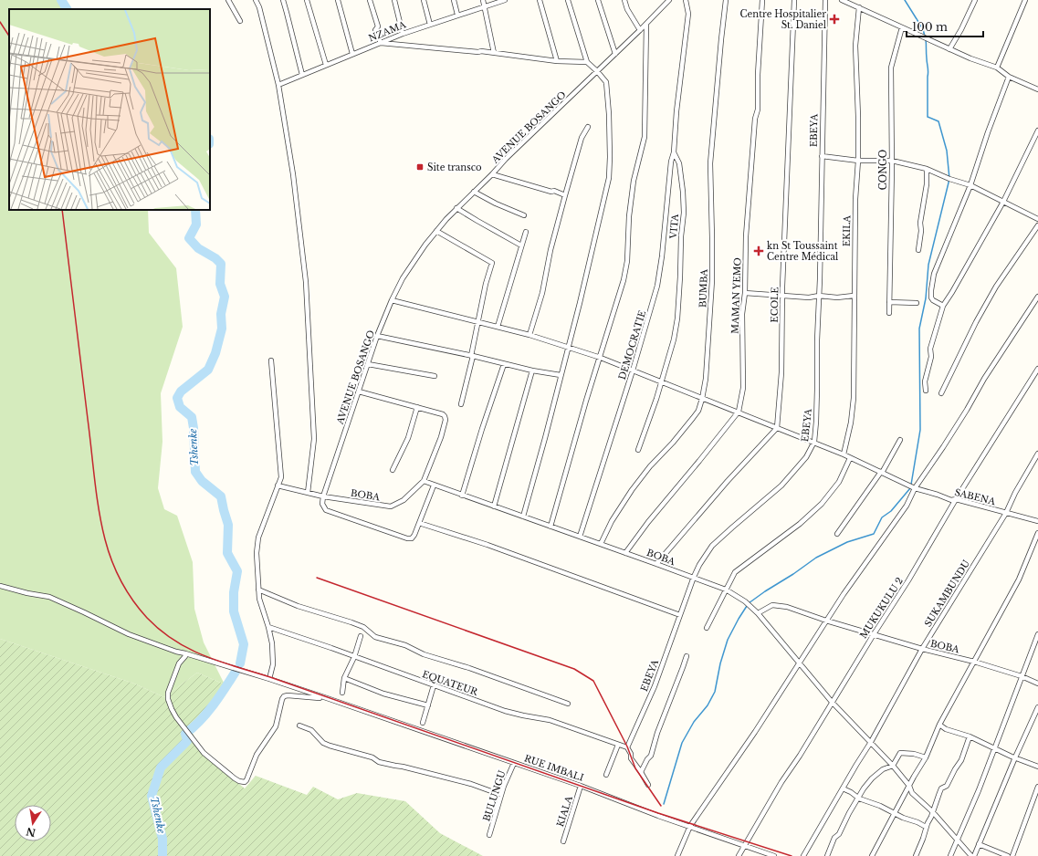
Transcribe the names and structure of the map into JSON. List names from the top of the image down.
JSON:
{
  "streets": {
    "street": [
      "NZAMA",
      "AVENUE BOSANGO",
      "EBEYA",
      "CONGO",
      "VITA",
      "EKILA",
      "BUMBA",
      "MAMAN YEMO",
      "ECOLE",
      "DEMOCRATIE",
      "BOBA",
      "SABENA",
      "SUKAMBUNDU",
      "MUKUKULU 2",
      "EQUATEUR",
      "RUE IMBALI",
      "BULUNGU",
      "KIALA"
    ]
  },
  "crossings": [
    ["AVENUE BOSANGO", "BOBA"],
    ["AVENUE BOSANGO", "SABENA"],
    ["EBEYA", "BOBA"],
    ["EBEYA", "SABENA"],
    ["EBEYA", "EQUATEUR"],
    ["VITA", "DEMOCRATIE"],
    ["VITA", "SABENA"],
    ["EKILA", "SABENA"],
    ["BUMBA", "BOBA"],
    ["BUMBA", "SABENA"],
    ["MAMAN YEMO", "BOBA"],
    ["MAMAN YEMO", "SABENA"],
    ["ECOLE", "SABENA"],
    ["DEMOCRATIE", "BOBA"],
    ["DEMOCRATIE", "SABENA"],
    ["BOBA", "SUKAMBUNDU"],
    ["BOBA", "MUKUKULU 2"],
    ["SABENA", "SUKAMBUNDU"],
    ["SABENA", "MUKUKULU 2"],
    ["MUKUKULU 2", "RUE IMBALI"],
    ["RUE IMBALI", "BULUNGU"],
    ["RUE IMBALI", "KIALA"]
  ],
  "water": ["Tshenke"],
  "places": {
    "health": ["Centre Hospitalier St. Daniel", "kn St Toussaint Centre Médical"],
    "transit": ["Site transco"]
  },
  "scale_bar": "100 m",
  "north": "bottom"
}
